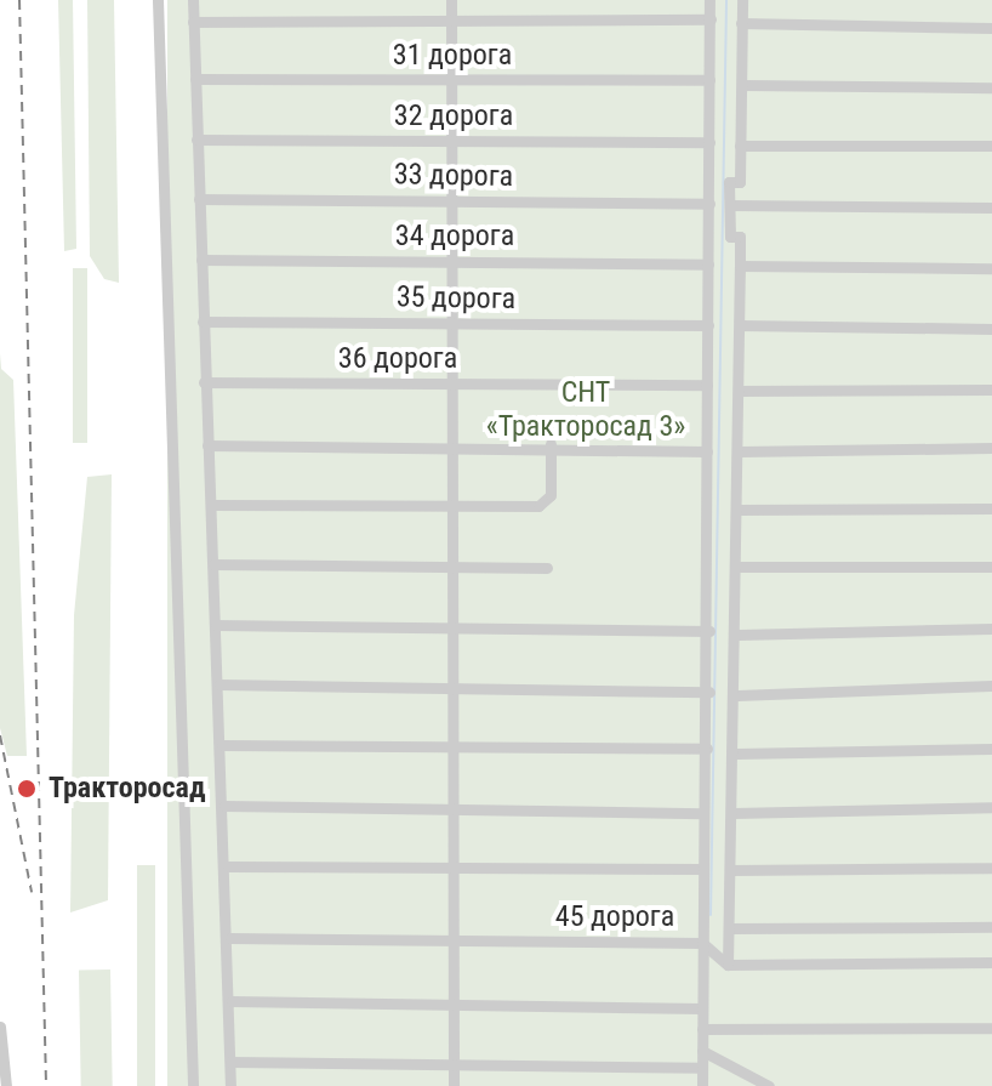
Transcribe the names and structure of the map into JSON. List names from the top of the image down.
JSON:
{
  "streets": {
    "street": [
      "31 дорога",
      "32 дорога",
      "33 дорога",
      "34 дорога",
      "35 дорога",
      "36 дорога",
      "45 дорога"
    ]
  },
  "parks": ["СНТ «Тракторосад 3»"],
  "places": ["Тракторосад"]
}
